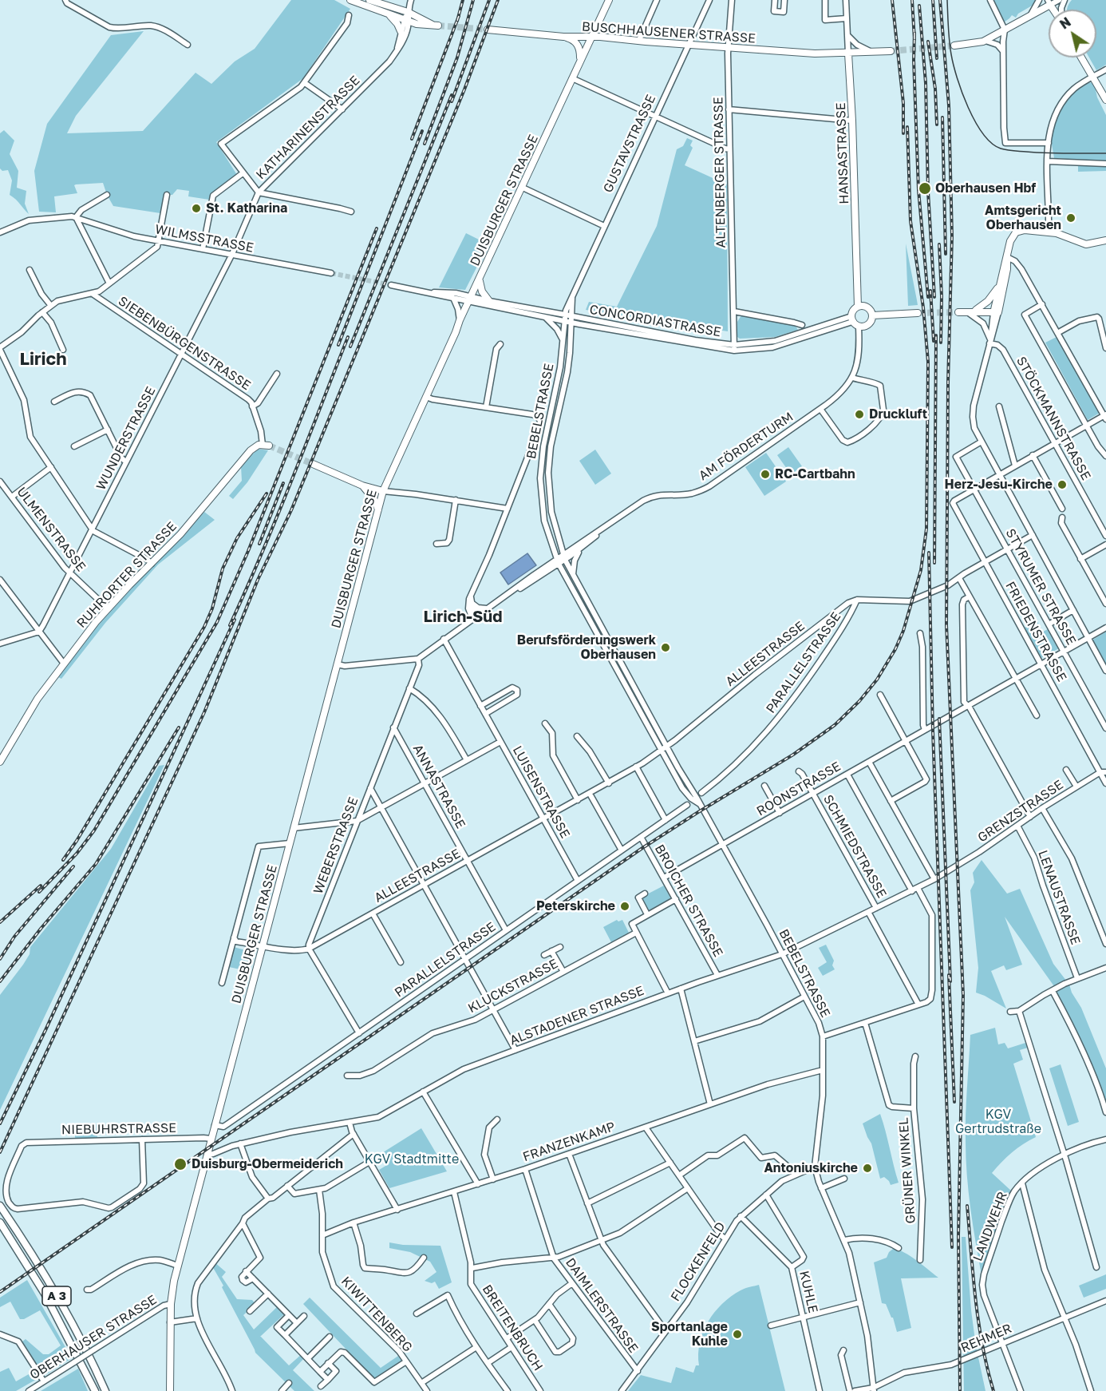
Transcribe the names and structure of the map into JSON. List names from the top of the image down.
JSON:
{
  "streets": {
    "highway": ["A 3"],
    "main road": [
      "BUSCHHAUSENER STRASSE",
      "HANSASTRASSE",
      "DUISBURGER STRASSE",
      "RUHRORTER STRASSE"
    ],
    "street": [
      "KATHARINENSTRASSE",
      "GUSTAVSTRASSE",
      "ALTENBERGER STRASSE",
      "WILMSSTRASSE",
      "CONCORDIASTRASSE",
      "SIEBENBÜRGENSTRASSE",
      "BEBELSTRASSE",
      "STÖCKMANNSTRASSE",
      "WUNDERSTRASSE",
      "AM FÖRDERTURM",
      "ULMENSTRASSE",
      "STYRUMER STRASSE",
      "FRIEDENSTRASSE",
      "ALLEESTRASSE",
      "PARALLELSTRASSE",
      "ANNASTRASSE",
      "ROONSTRASSE",
      "LUISENSTRASSE",
      "GRENZSTRASSE",
      "WEBERSTRASSE",
      "SCHMIEDSTRASSE",
      "LENAUSTRASSE",
      "BROICHER STRASSE",
      "KLUCKSTRASSE",
      "ALSTADENER STRASSE",
      "NIEBUHRSTRASSE",
      "FRANZENKAMP",
      "GRÜNER WINKEL",
      "LANDWEHR",
      "FLOCKENFELD",
      "KUHLE",
      "DAIMLERSTRASSE",
      "KIWITTENBERG",
      "BREITENBRUCH",
      "OBERHAUSER STRASSE",
      "REHMER"
    ]
  },
  "crossings": [
    ["BUSCHHAUSENER STRASSE", "GUSTAVSTRASSE"],
    ["BUSCHHAUSENER STRASSE", "HANSASTRASSE"],
    ["BUSCHHAUSENER STRASSE", "ALTENBERGER STRASSE"],
    ["BUSCHHAUSENER STRASSE", "DUISBURGER STRASSE"],
    ["KATHARINENSTRASSE", "WILMSSTRASSE"],
    ["KATHARINENSTRASSE", "WUNDERSTRASSE"],
    ["GUSTAVSTRASSE", "CONCORDIASTRASSE"],
    ["GUSTAVSTRASSE", "BEBELSTRASSE"],
    ["HANSASTRASSE", "CONCORDIASTRASSE"],
    ["HANSASTRASSE", "AM FÖRDERTURM"],
    ["ALTENBERGER STRASSE", "CONCORDIASTRASSE"],
    ["DUISBURGER STRASSE", "CONCORDIASTRASSE"],
    ["DUISBURGER STRASSE", "ALLEESTRASSE"],
    ["DUISBURGER STRASSE", "PARALLELSTRASSE"],
    ["DUISBURGER STRASSE", "ALSTADENER STRASSE"],
    ["DUISBURGER STRASSE", "NIEBUHRSTRASSE"],
    ["DUISBURGER STRASSE", "OBERHAUSER STRASSE"],
    ["WILMSSTRASSE", "WUNDERSTRASSE"],
    ["CONCORDIASTRASSE", "BEBELSTRASSE"],
    ["CONCORDIASTRASSE", "AM FÖRDERTURM"],
    ["SIEBENBÜRGENSTRASSE", "WUNDERSTRASSE"],
    ["SIEBENBÜRGENSTRASSE", "RUHRORTER STRASSE"],
    ["BEBELSTRASSE", "AM FÖRDERTURM"],
    ["BEBELSTRASSE", "ALLEESTRASSE"],
    ["BEBELSTRASSE", "ROONSTRASSE"],
    ["BEBELSTRASSE", "ALSTADENER STRASSE"],
    ["BEBELSTRASSE", "FRANZENKAMP"],
    ["BEBELSTRASSE", "FLOCKENFELD"],
    ["BEBELSTRASSE", "REHMER"],
    ["WUNDERSTRASSE", "ULMENSTRASSE"],
    ["AM FÖRDERTURM", "LUISENSTRASSE"],
    ["AM FÖRDERTURM", "WEBERSTRASSE"],
    ["ULMENSTRASSE", "RUHRORTER STRASSE"],
    ["STYRUMER STRASSE", "FRIEDENSTRASSE"],
    ["STYRUMER STRASSE", "ROONSTRASSE"],
    ["FRIEDENSTRASSE", "ROONSTRASSE"],
    ["FRIEDENSTRASSE", "GRENZSTRASSE"],
    ["ALLEESTRASSE", "PARALLELSTRASSE"],
    ["ALLEESTRASSE", "ANNASTRASSE"],
    ["ALLEESTRASSE", "LUISENSTRASSE"],
    ["ALLEESTRASSE", "WEBERSTRASSE"],
    ["PARALLELSTRASSE", "ANNASTRASSE"],
    ["PARALLELSTRASSE", "LUISENSTRASSE"],
    ["PARALLELSTRASSE", "BROICHER STRASSE"],
    ["ANNASTRASSE", "WEBERSTRASSE"],
    ["ROONSTRASSE", "SCHMIEDSTRASSE"],
    ["ROONSTRASSE", "BROICHER STRASSE"],
    ["GRENZSTRASSE", "LENAUSTRASSE"],
    ["GRENZSTRASSE", "ALSTADENER STRASSE"],
    ["SCHMIEDSTRASSE", "ALSTADENER STRASSE"],
    ["BROICHER STRASSE", "ALSTADENER STRASSE"],
    ["FRANZENKAMP", "DAIMLERSTRASSE"],
    ["FRANZENKAMP", "KIWITTENBERG"],
    ["FRANZENKAMP", "BREITENBRUCH"],
    ["LANDWEHR", "REHMER"],
    ["FLOCKENFELD", "KUHLE"],
    ["FLOCKENFELD", "DAIMLERSTRASSE"]
  ],
  "districts": ["Lirich", "Lirich-Süd"],
  "parks": ["KGV Gertrudstraße", "KGV Stadtmitte"],
  "places": [
    "Oberhausen Hbf",
    "St. Katharina",
    "Amtsgericht Oberhausen",
    "Druckluft",
    "RC-Cartbahn",
    "Herz-Jesu-Kirche",
    "Berufsförderungswerk Oberhausen",
    "Peterskirche",
    "Duisburg-Obermeiderich",
    "Antoniuskirche",
    "Sportanlage Kuhle"
  ],
  "north": "top left"
}
